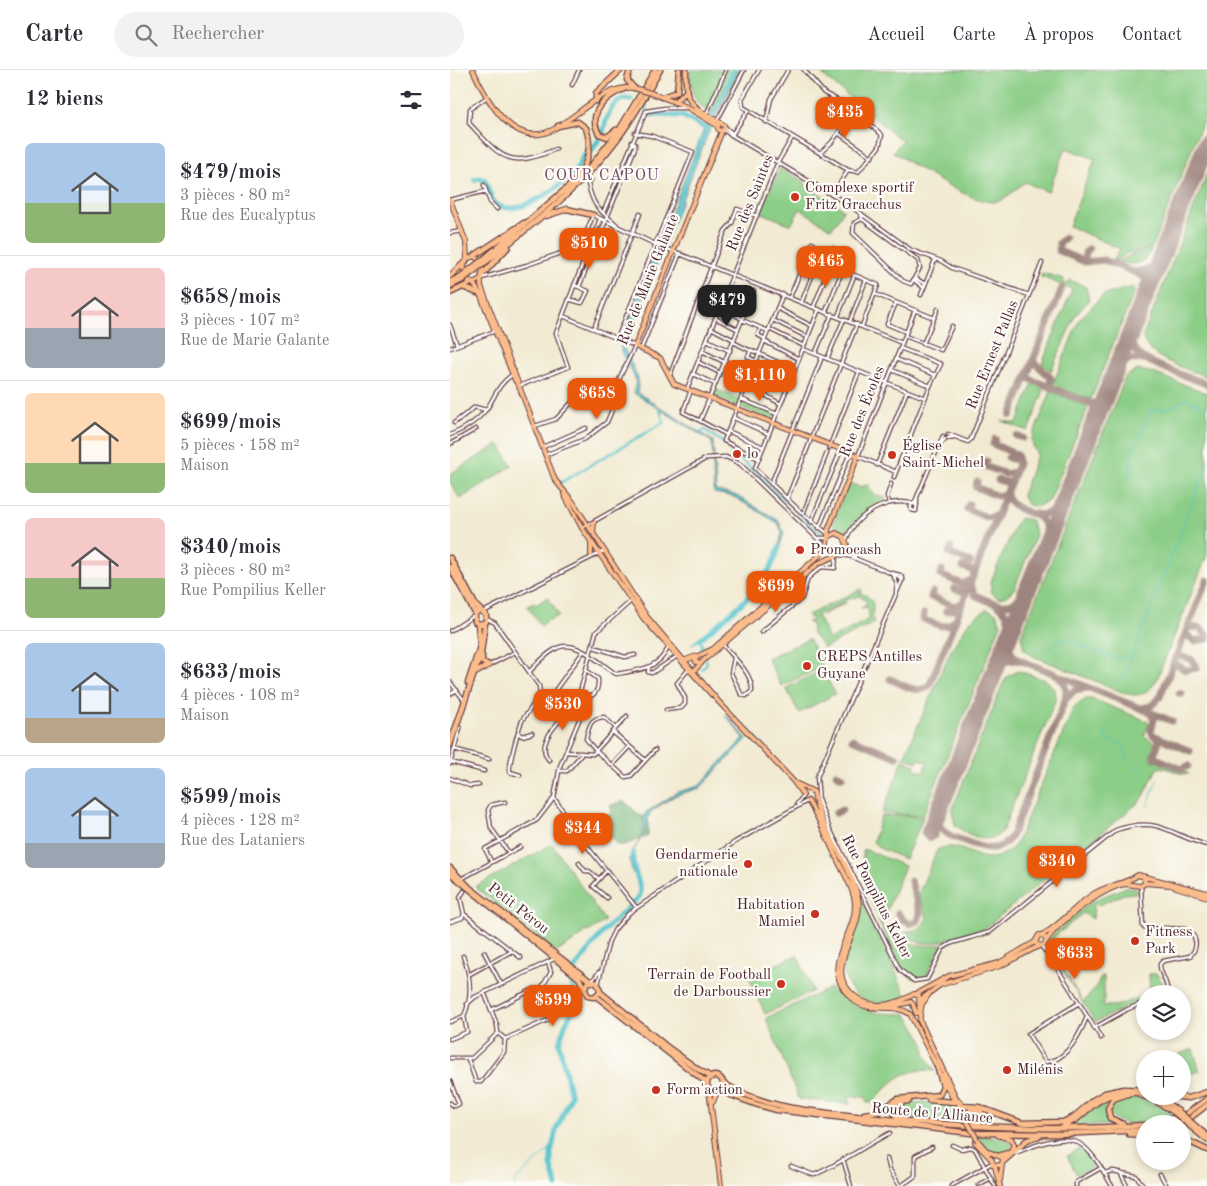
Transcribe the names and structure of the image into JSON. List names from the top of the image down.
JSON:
{
  "streets": {
    "highway": ["Petit Pérou", "Route de l'Alliance"],
    "main road": ["Rue de Marie Galante", "Rue des Écoles"],
    "street": ["Rue des Saintes", "Rue Ernest Pallas", "Rue Pompilius Keller"]
  },
  "districts": ["COUR CAPOU"],
  "places": [
    "Complexe sportif Fritz Gracchus",
    "lo",
    "Église Saint-Michel",
    "Promocash",
    "CREPS Antilles Guyane",
    "Gendarmerie nationale",
    "Habitation Mamiel",
    "Fitness Park",
    "Terrain de Football de Darboussier",
    "Milénis",
    "Form'action"
  ],
  "page": {
    "header": "Carte",
    "search": "Rechercher",
    "nav": [
      "Accueil",
      "Carte",
      "À propos",
      "Contact"
    ],
    "heading": "12 biens",
    "price": [
      "$435",
      "$510",
      "$465",
      "$479",
      "$1,110",
      "$658",
      "$699",
      "$530",
      "$344",
      "$340",
      "$633",
      "$599"
    ],
    "list": [
      {
        "name": "$479/mois",
        "note": "3 pièces · 80 m² · Rue des Eucalyptus"
      },
      {
        "name": "$658/mois",
        "note": "3 pièces · 107 m² · Rue de Marie Galante"
      },
      {
        "name": "$699/mois",
        "note": "5 pièces · 158 m² · Maison"
      },
      {
        "name": "$340/mois",
        "note": "3 pièces · 80 m² · Rue Pompilius Keller"
      },
      {
        "name": "$633/mois",
        "note": "4 pièces · 108 m² · Maison"
      },
      {
        "name": "$599/mois",
        "note": "4 pièces · 128 m² · Rue des Lataniers"
      }
    ],
    "map_buttons": ["+", "−"]
  }
}
